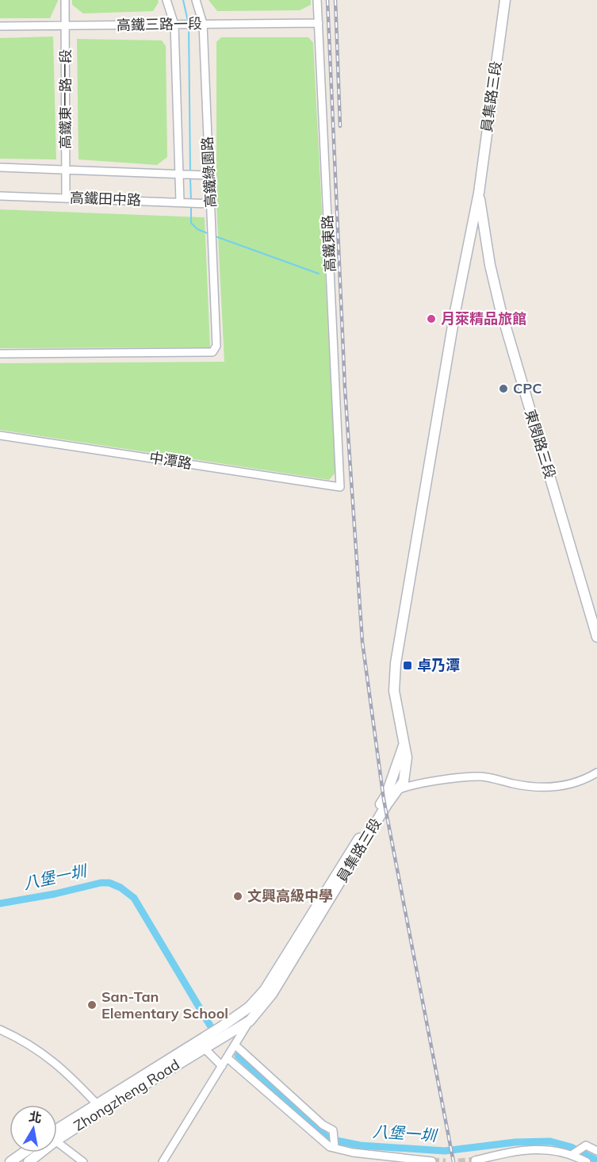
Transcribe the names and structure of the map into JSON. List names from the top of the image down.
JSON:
{
  "streets": {
    "street": [
      "高鐵三路一段",
      "員集路三段",
      "高鐵東一路一段",
      "高鐵綠園路",
      "高鐵田中路",
      "高鐵東路",
      "東閔路三段",
      "中潭路",
      "Zhongzheng Road"
    ]
  },
  "crossings": [
    ["高鐵三路一段", "高鐵東一路一段"],
    ["高鐵三路一段", "高鐵綠園路"],
    ["高鐵三路一段", "高鐵東路"],
    ["員集路三段", "東閔路三段"],
    ["高鐵東一路一段", "高鐵田中路"],
    ["高鐵綠園路", "高鐵田中路"],
    ["高鐵東路", "中潭路"]
  ],
  "water": ["八堡一圳"],
  "places": {
    "other": [
      "月萊精品旅館",
      "CPC",
      "文興高級中學",
      "San-Tan Elementary School"
    ],
    "transit": ["卓乃潭"]
  },
  "north": "top"
}
